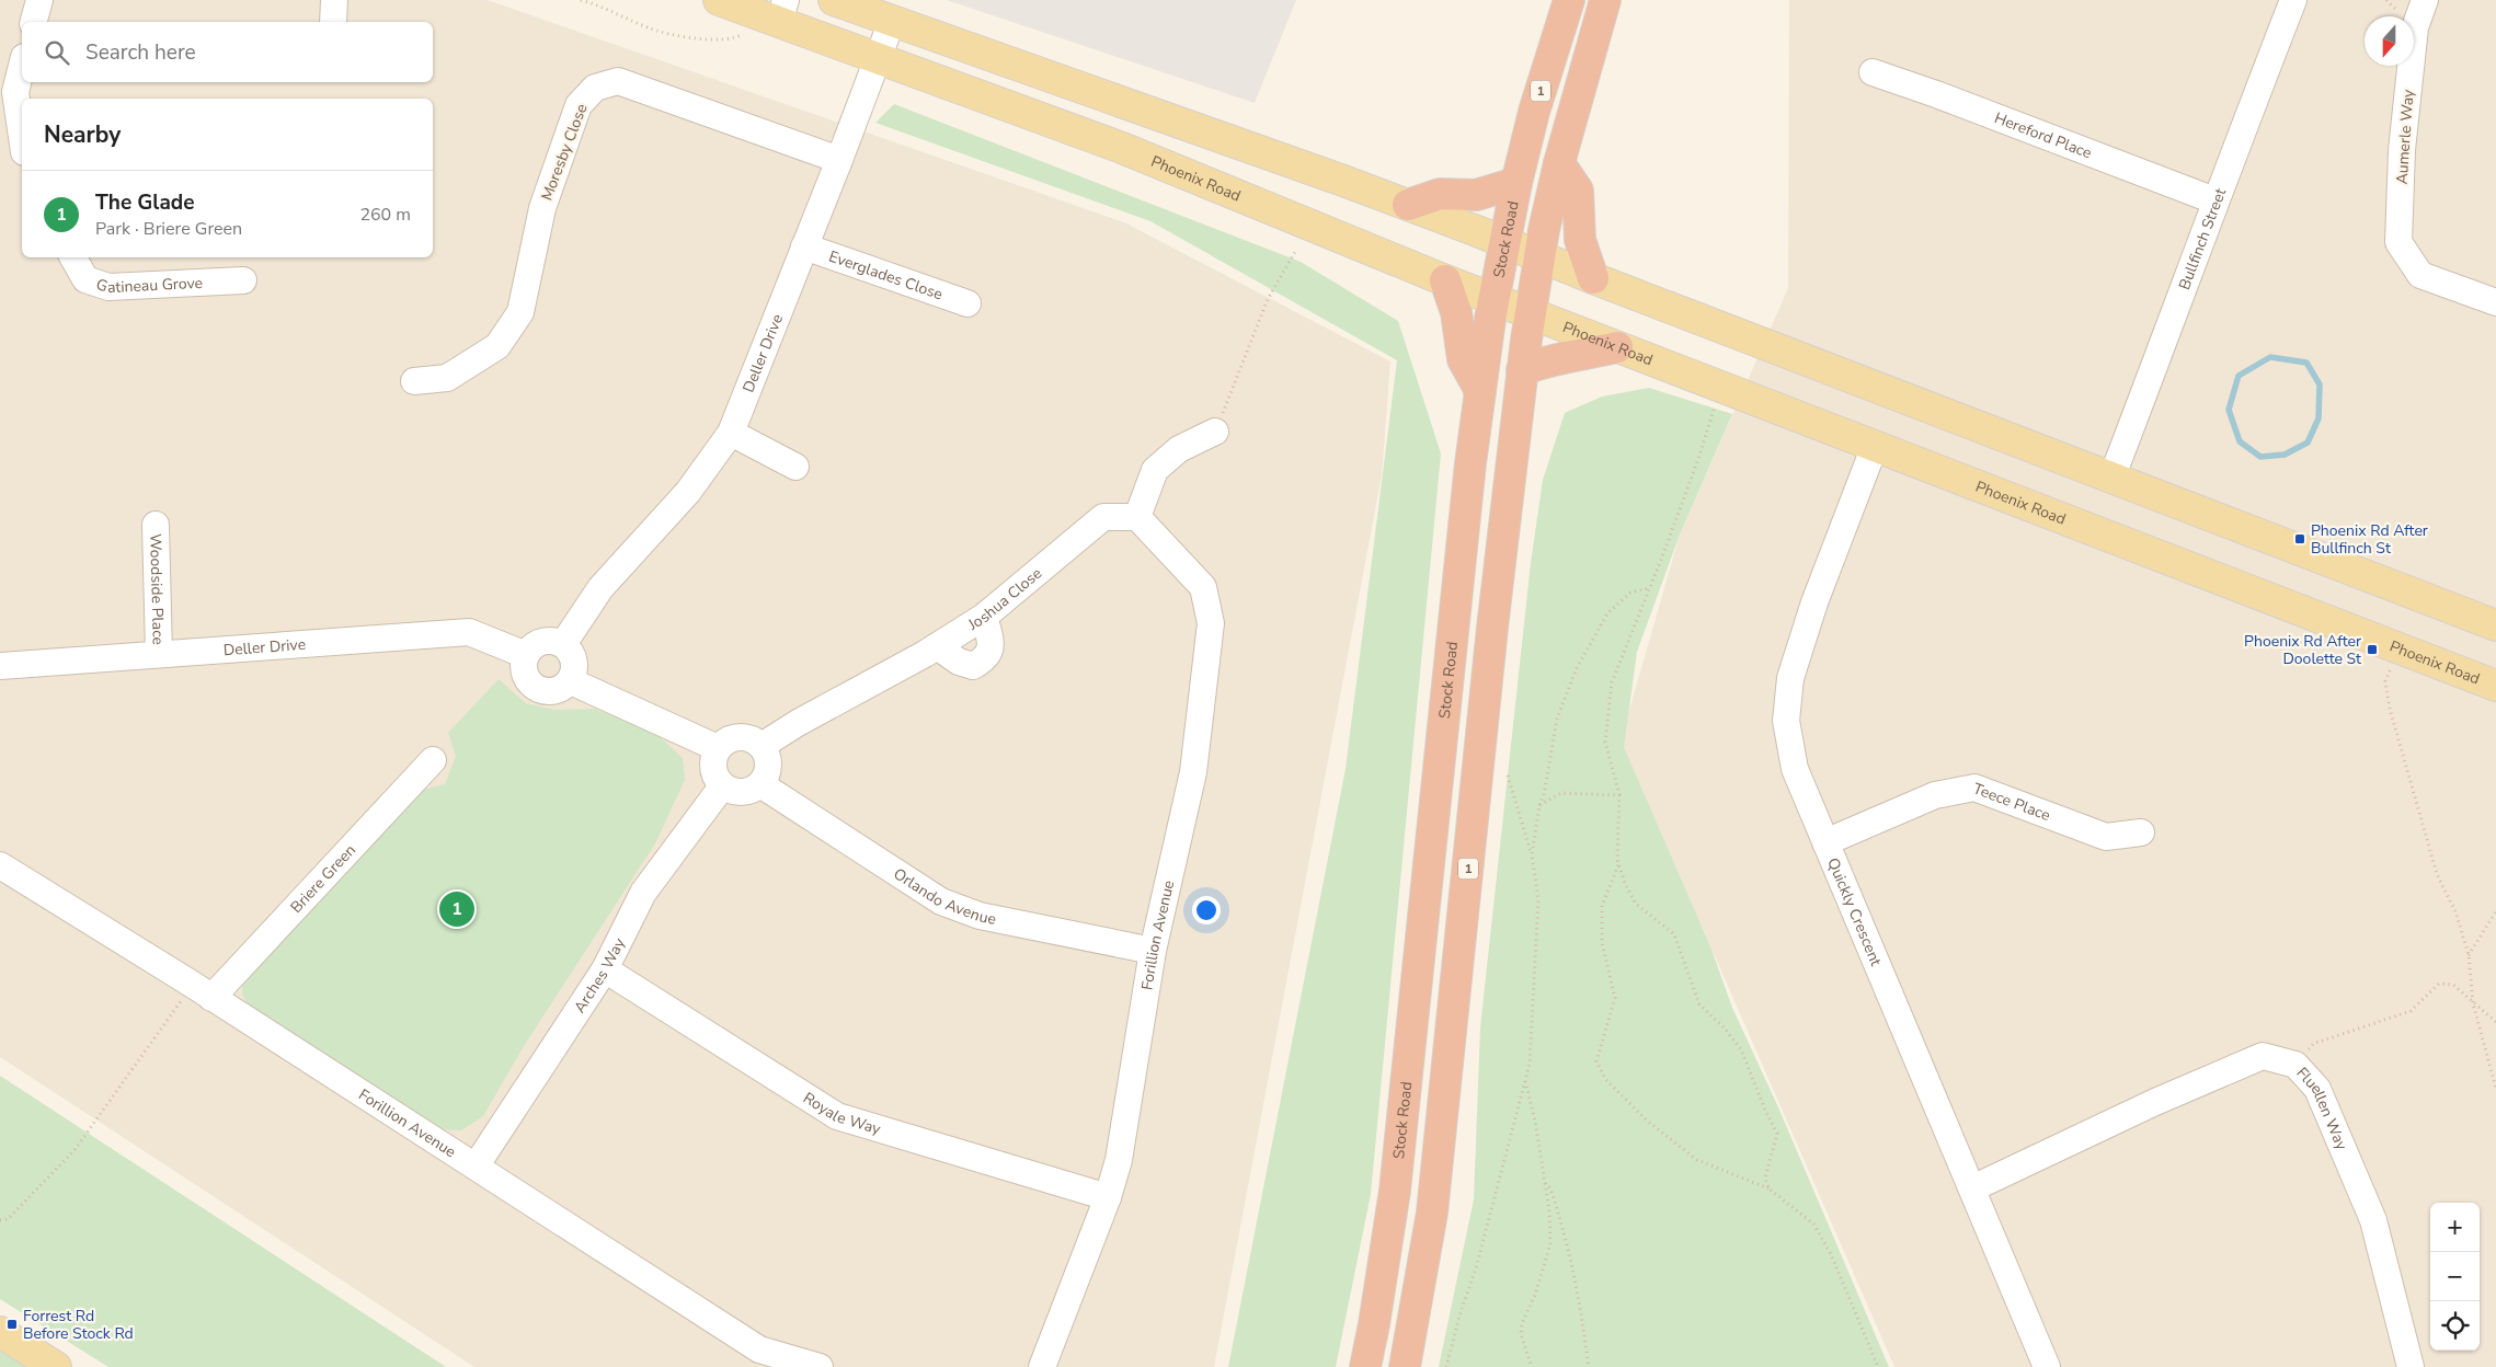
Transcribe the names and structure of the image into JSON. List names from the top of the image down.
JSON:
{
  "streets": {
    "highway": ["1", "Stock Road"],
    "main road": ["Phoenix Road"],
    "street": [
      "Hereford Place",
      "Aumerle Way",
      "Moresby Close",
      "Bullfinch Street",
      "Everglades Close",
      "Gatineau Grove",
      "Deller Drive",
      "Woodside Place",
      "Joshua Close",
      "Teece Place",
      "Briere Green",
      "Orlando Avenue",
      "Quickly Crescent",
      "Forillion Avenue",
      "Arches Way",
      "Fluellen Way",
      "Royale Way"
    ]
  },
  "crossings": [
    ["1", "Phoenix Road"],
    ["Hereford Place", "Bullfinch Street"],
    ["Moresby Close", "Deller Drive"],
    ["Phoenix Road", "Stock Road"],
    ["Phoenix Road", "Deller Drive"],
    ["Phoenix Road", "Quickly Crescent"],
    ["Everglades Close", "Deller Drive"],
    ["Deller Drive", "Woodside Place"],
    ["Joshua Close", "Orlando Avenue"],
    ["Joshua Close", "Forillion Avenue"],
    ["Joshua Close", "Arches Way"],
    ["Teece Place", "Quickly Crescent"],
    ["Briere Green", "Forillion Avenue"],
    ["Orlando Avenue", "Forillion Avenue"],
    ["Orlando Avenue", "Arches Way"],
    ["Quickly Crescent", "Fluellen Way"],
    ["Forillion Avenue", "Arches Way"],
    ["Forillion Avenue", "Royale Way"],
    ["Arches Way", "Royale Way"]
  ],
  "places": {
    "transit": ["Phoenix Rd After Bullfinch St", "Phoenix Rd After Doolette St", "Forrest Rd Before Stock Rd"]
  },
  "north": "bottom",
  "page": {
    "search": "Search here",
    "heading": "Nearby",
    "list": [
      {
        "mark": "1",
        "name": "The Glade",
        "note": "Park · Briere Green",
        "value": "260 m"
      }
    ],
    "pins": "1",
    "map_buttons": ["+", "−"]
  }
}
